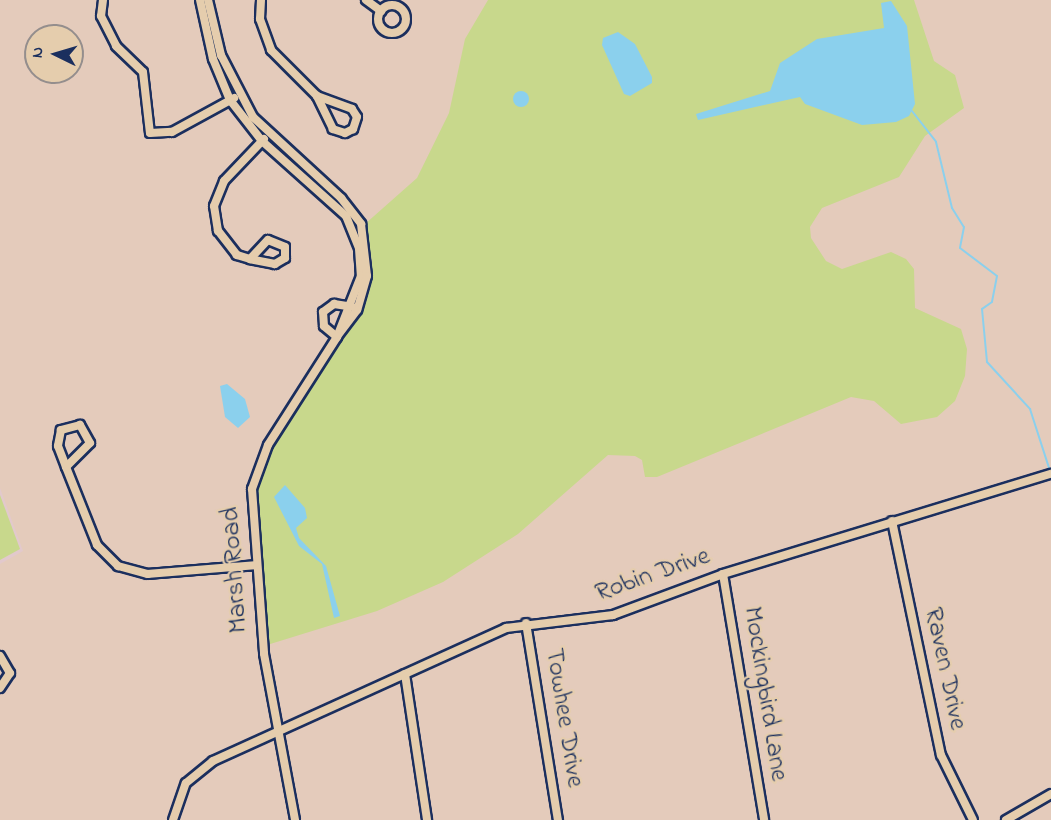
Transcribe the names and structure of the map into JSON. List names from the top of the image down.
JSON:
{
  "streets": {
    "street": [
      "Marsh Road",
      "Robin Drive",
      "Raven Drive",
      "Mockingbird Lane",
      "Towhee Drive"
    ]
  },
  "crossings": [
    ["Marsh Road", "Robin Drive"],
    ["Robin Drive", "Raven Drive"],
    ["Robin Drive", "Mockingbird Lane"],
    ["Robin Drive", "Towhee Drive"]
  ],
  "north": "left"
}
